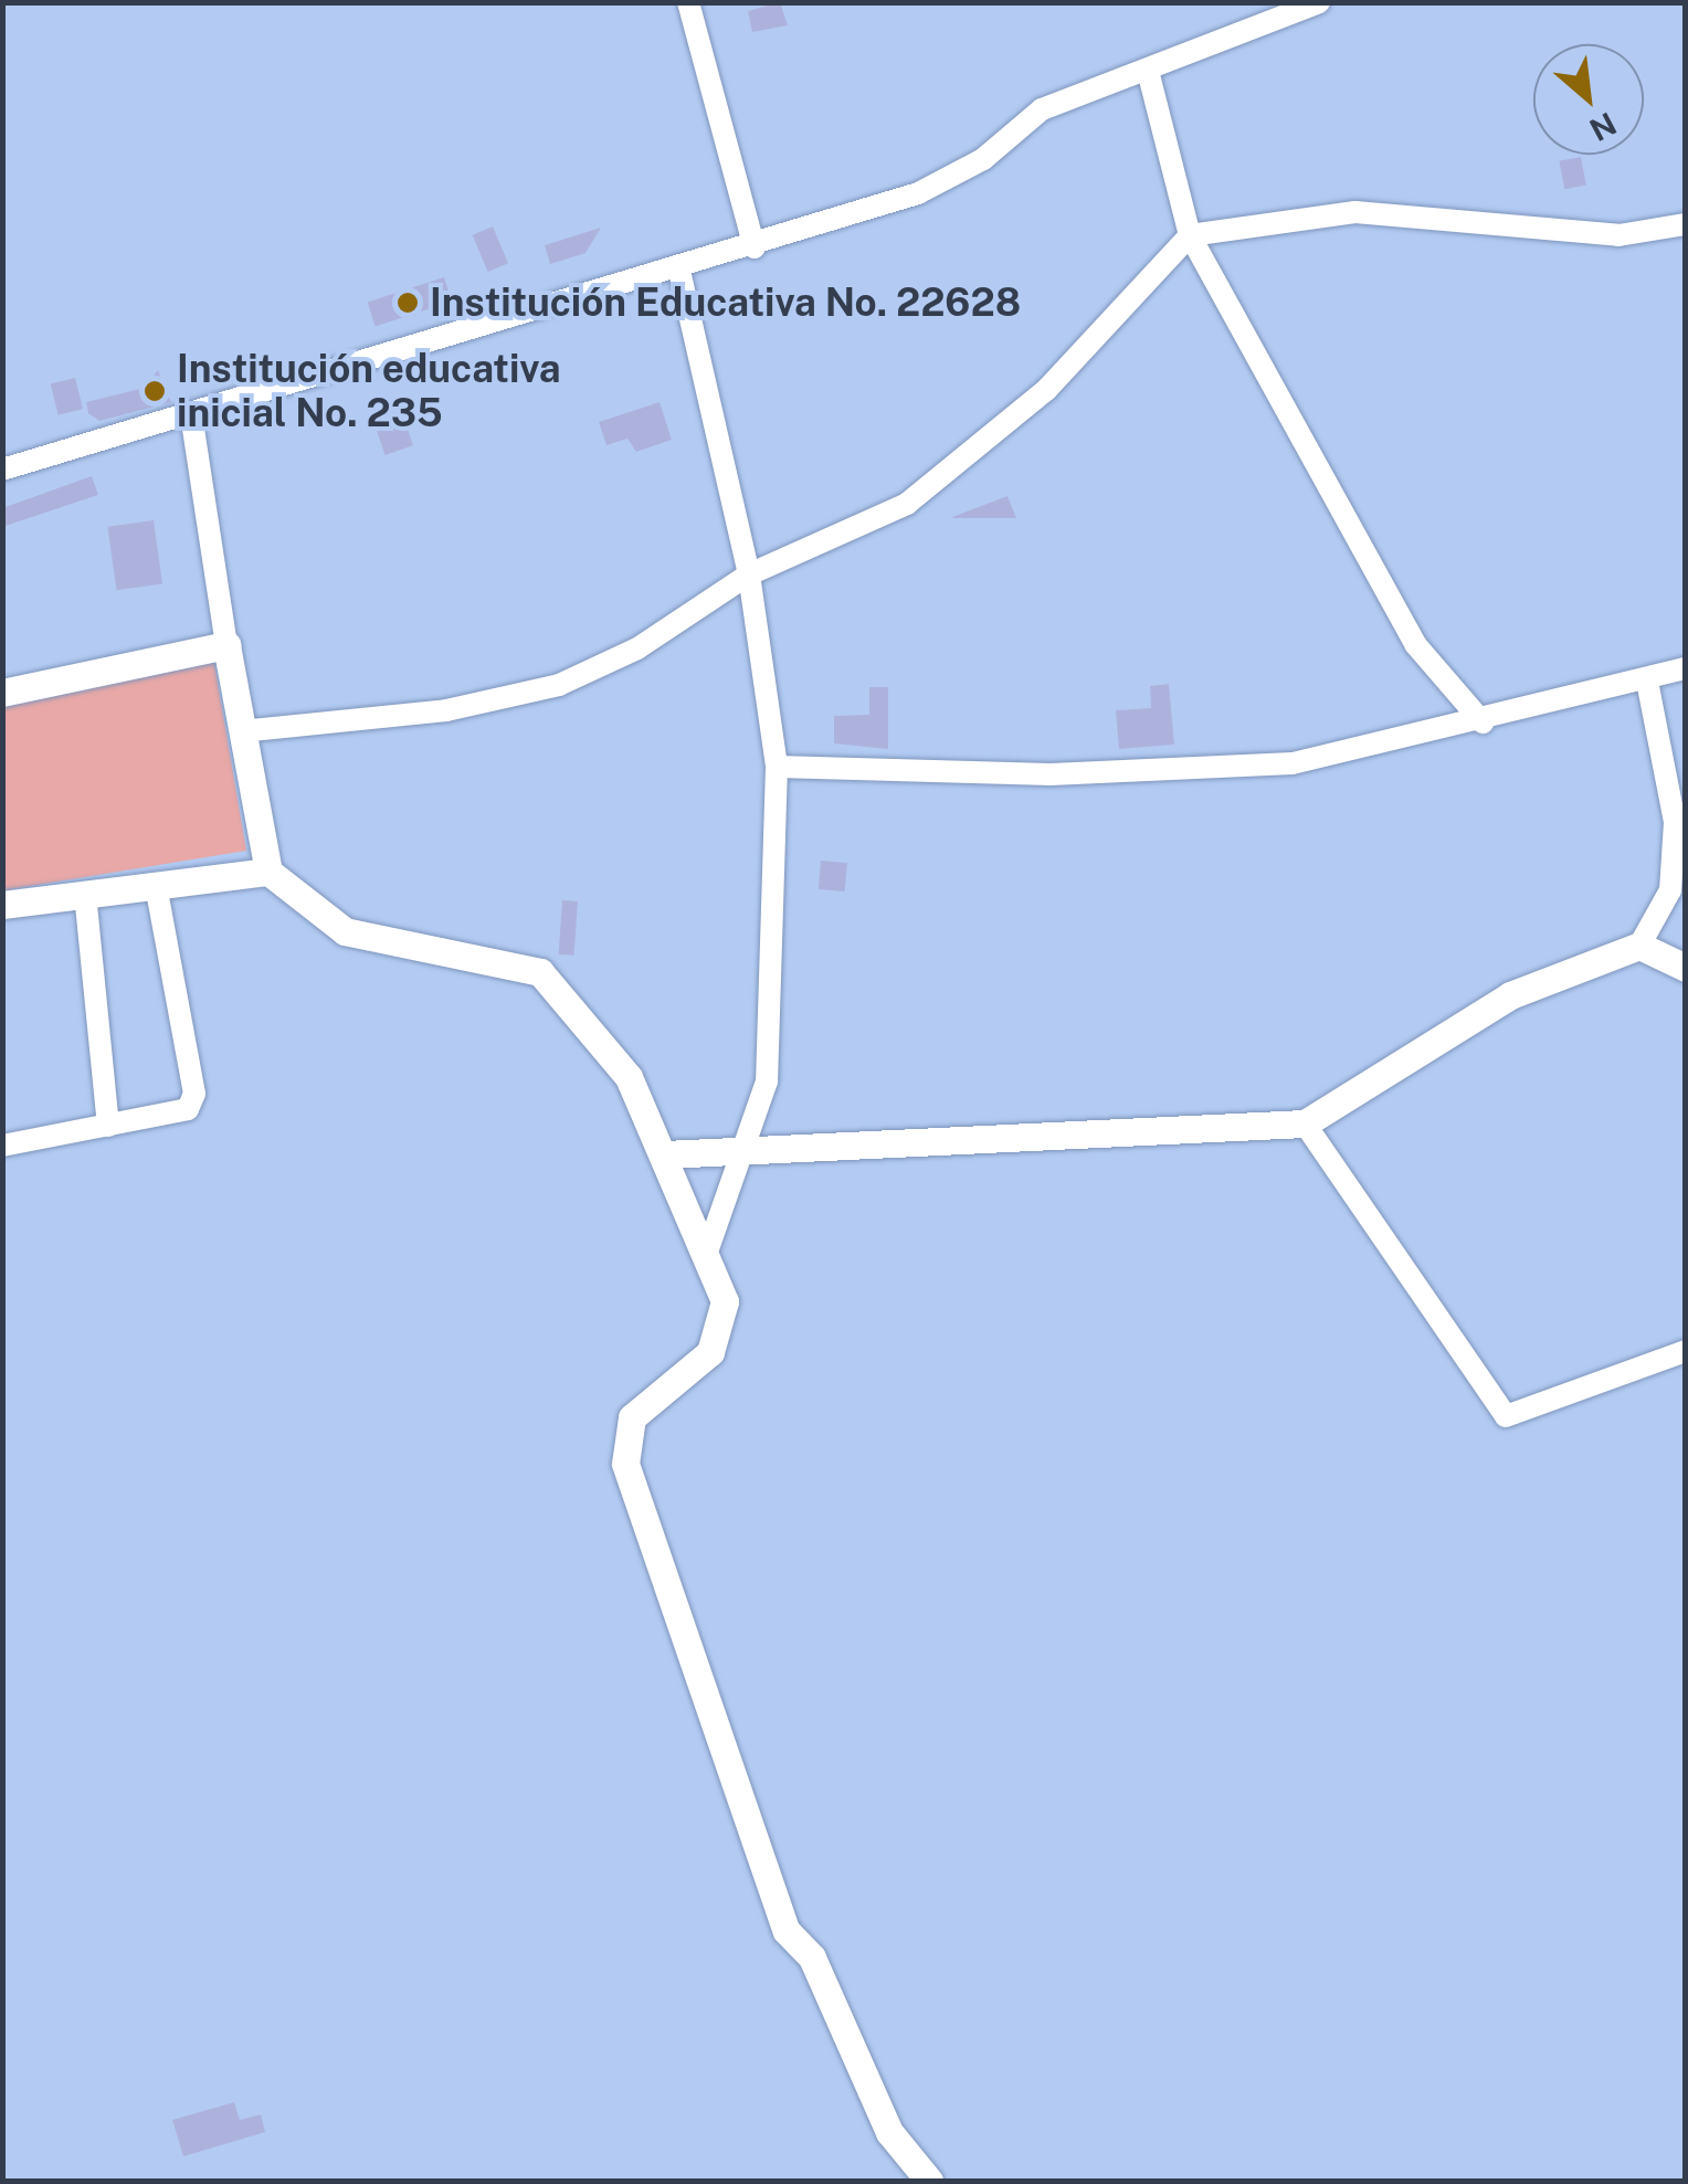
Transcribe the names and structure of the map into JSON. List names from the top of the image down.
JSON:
{
  "places": ["Institución Educativa No. 22628", "Institución educativa inicial No. 235"],
  "north": "bottom right"
}
